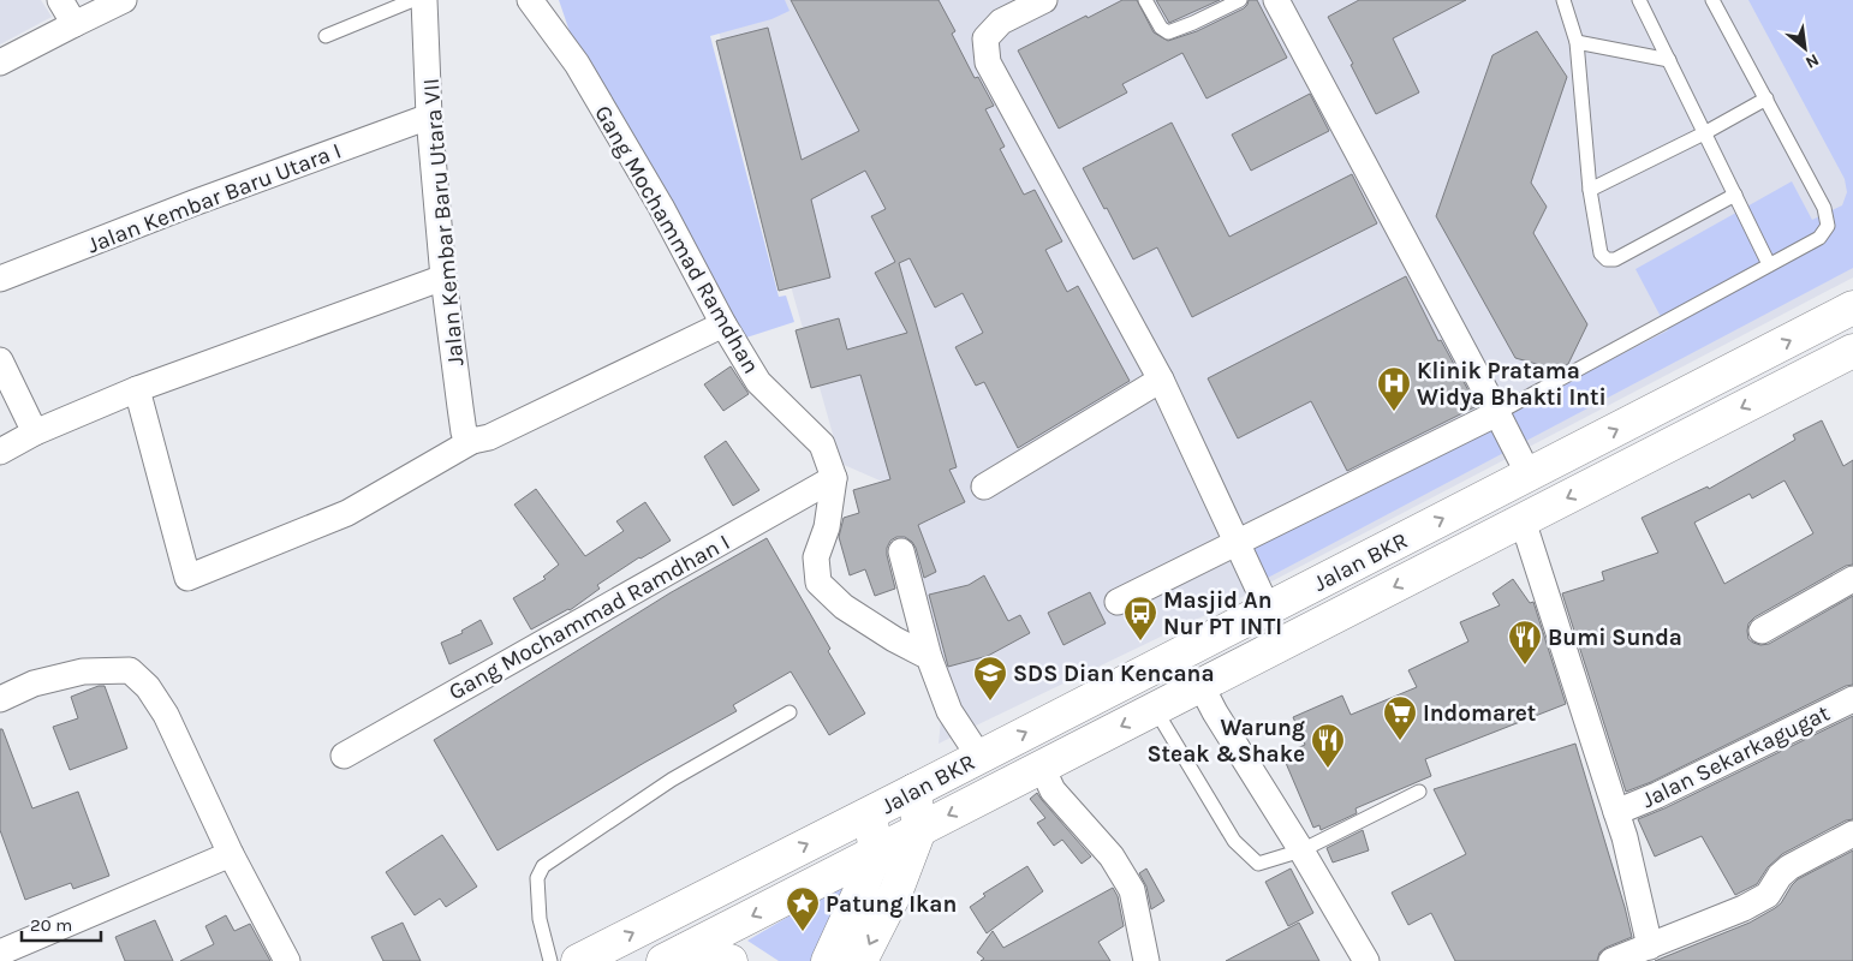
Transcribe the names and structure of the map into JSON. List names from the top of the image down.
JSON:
{
  "streets": {
    "main road": ["Jalan BKR"],
    "street": [
      "Jalan Kembar Baru Utara I",
      "Jalan Kembar Baru Utara VII",
      "Gang Mochammad Ramdhan",
      "Gang Mochammad Ramdhan I",
      "Jalan Sekarkagugat"
    ]
  },
  "crossings": [
    ["Jalan Kembar Baru Utara I", "Jalan Kembar Baru Utara VII"],
    ["Gang Mochammad Ramdhan", "Gang Mochammad Ramdhan I"]
  ],
  "places": {
    "hospital": ["Klinik Pratama Widya Bhakti Inti"],
    "bus stop": ["Masjid An Nur PT INTI"],
    "restaurant": ["Bumi Sunda", "Warung Steak &Shake"],
    "school or university": ["SDS Dian Kencana"],
    "supermarket": ["Indomaret"],
    "place": ["Patung Ikan"]
  },
  "scale_bar": "20 m",
  "north": "bottom right"
}
